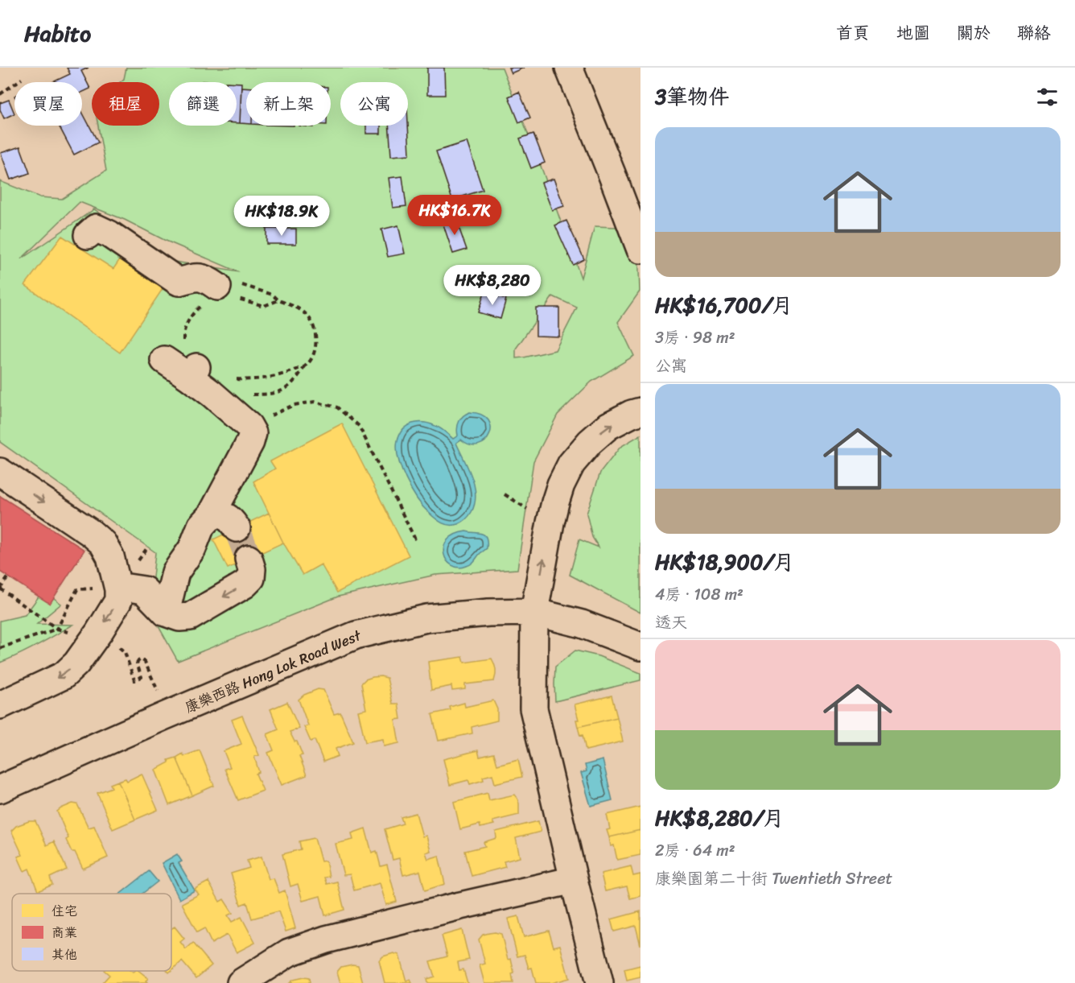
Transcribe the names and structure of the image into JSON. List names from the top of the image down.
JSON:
{
  "streets": {
    "street": ["康樂西路 Hong Lok Road West"]
  },
  "legend": ["住宅", "商業", "其他"],
  "page": {
    "header": "Habito",
    "nav": [
      "首頁",
      "地圖",
      "關於",
      "聯絡"
    ],
    "heading": "3筆物件",
    "chip": [
      "買屋",
      "租屋",
      "篩選",
      "新上架",
      "公寓"
    ],
    "list": [
      {
        "name": "HK$16,700/月",
        "note": "3房 · 98 m² · 公寓"
      },
      {
        "name": "HK$18,900/月",
        "note": "4房 · 108 m² · 透天"
      },
      {
        "name": "HK$8,280/月",
        "note": "2房 · 64 m² · 康樂園第二十街 Twentieth Street"
      }
    ],
    "price": ["HK$16.7K", "HK$18.9K", "HK$8,280"]
  }
}
